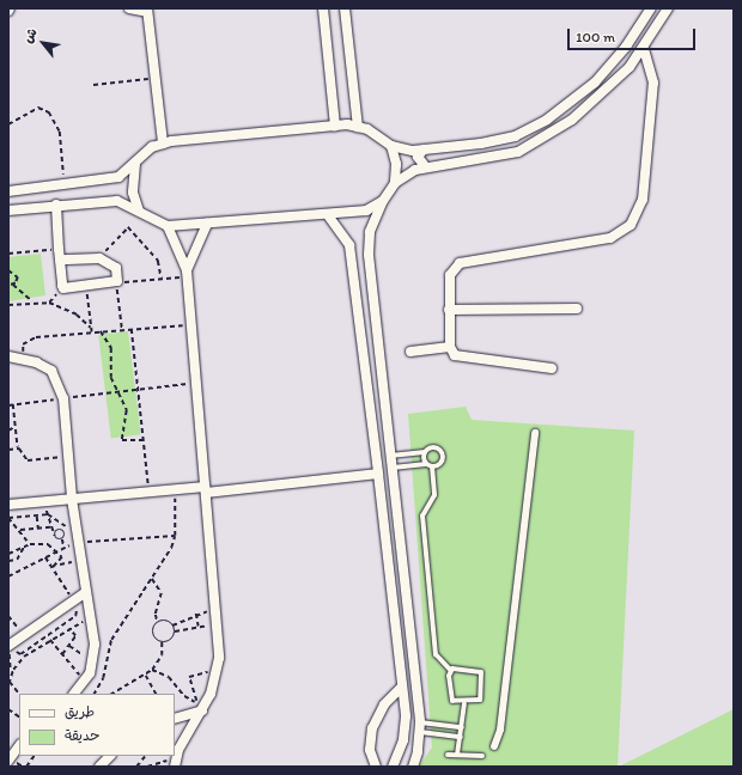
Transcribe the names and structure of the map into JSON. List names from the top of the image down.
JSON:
{
  "legend": ["طريق", "حديقة"],
  "scale_bar": "100 m",
  "north": "top left"
}
